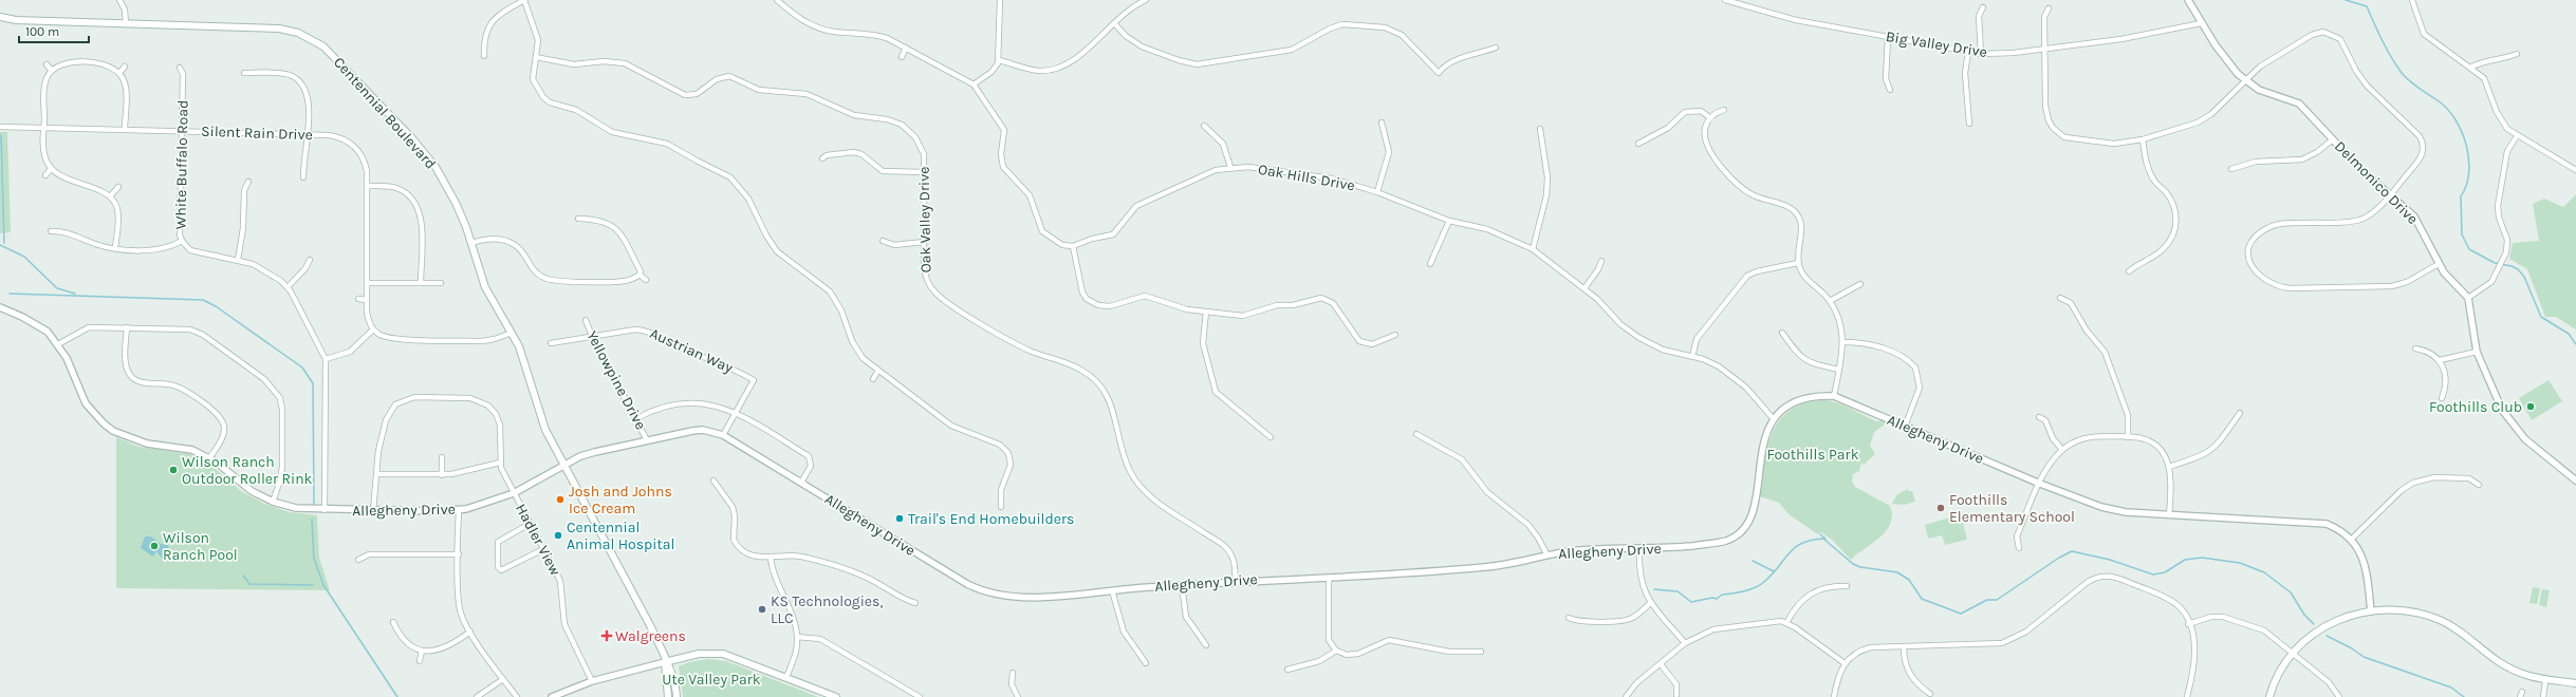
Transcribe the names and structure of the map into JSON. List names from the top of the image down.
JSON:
{
  "streets": {
    "main road": ["Centennial Boulevard"],
    "street": [
      "Big Valley Drive",
      "Silent Rain Drive",
      "White Buffalo Road",
      "Oak Hills Drive",
      "Delmonico Drive",
      "Oak Valley Drive",
      "Austrian Way",
      "Yellowpine Drive",
      "Allegheny Drive",
      "Hadler View"
    ]
  },
  "crossings": [
    ["Big Valley Drive", "Delmonico Drive"],
    ["Centennial Boulevard", "Allegheny Drive"],
    ["Silent Rain Drive", "White Buffalo Road"],
    ["White Buffalo Road", "Allegheny Drive"],
    ["Oak Hills Drive", "Allegheny Drive"],
    ["Oak Valley Drive", "Allegheny Drive"],
    ["Austrian Way", "Yellowpine Drive"],
    ["Yellowpine Drive", "Allegheny Drive"],
    ["Allegheny Drive", "Hadler View"]
  ],
  "parks": ["Foothills Park", "Ute Valley Park"],
  "places": {
    "other": [
      "Foothills Club",
      "Wilson Ranch Outdoor Roller Rink",
      "Josh and Johns Ice Cream",
      "Foothills Elementary School",
      "Trail's End Homebuilders",
      "Centennial Animal Hospital",
      "Wilson Ranch Pool",
      "KS Technologies, LLC"
    ],
    "health": ["Walgreens"]
  },
  "scale_bar": "100 m"
}
